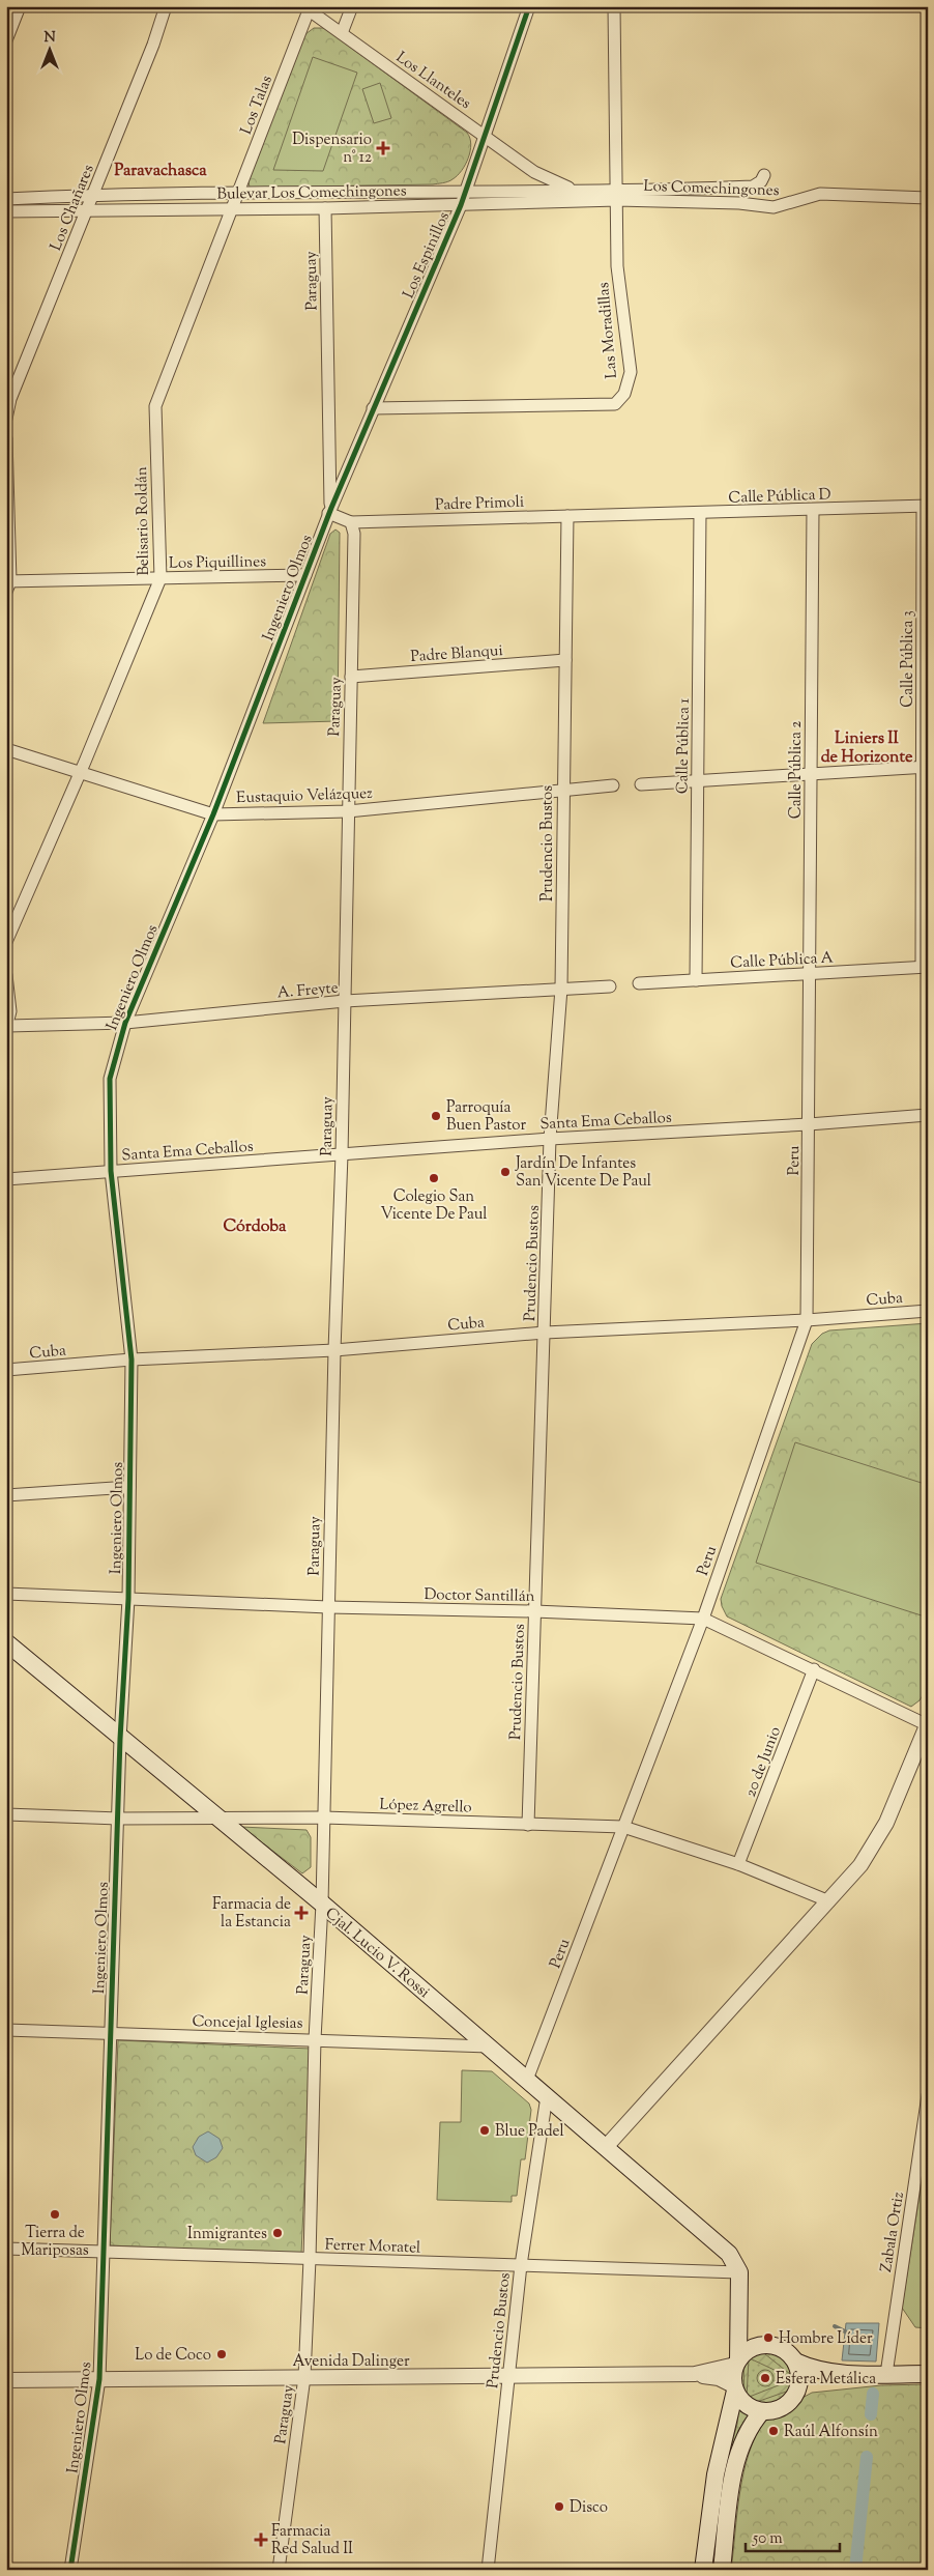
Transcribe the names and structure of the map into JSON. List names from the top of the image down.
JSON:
{
  "streets": {
    "main road": ["Cjal. Lucio V. Rossi"],
    "street": [
      "Los Llanteles",
      "Los Talas",
      "Los Comechingones",
      "Bulevar Los Comechingones",
      "Los Chañares",
      "Los Espinillos",
      "Paraguay",
      "Las Moradillas",
      "Calle Pública D",
      "Padre Primoli",
      "Belisario Roldán",
      "Los Piquillines",
      "Ingeniero Olmos",
      "Padre Blanqui",
      "Calle Pública 3",
      "Calle Pública 1",
      "Calle Pública 2",
      "Eustaquio Velázquez",
      "Prudencio Bustos",
      "Calle Pública A",
      "A. Freyte",
      "Santa Ema Ceballos",
      "Peru",
      "Cuba",
      "Doctor Santillán",
      "20 de Junio",
      "López Agrello",
      "Concejal Iglesias",
      "Zabala Ortiz",
      "Ferrer Moratel",
      "Avenida Dalinger"
    ]
  },
  "crossings": [
    ["Los Llanteles", "Los Talas"],
    ["Los Llanteles", "Los Comechingones"],
    ["Los Llanteles", "Los Espinillos"],
    ["Los Talas", "Bulevar Los Comechingones"],
    ["Los Talas", "Belisario Roldán"],
    ["Los Comechingones", "Bulevar Los Comechingones"],
    ["Los Comechingones", "Los Espinillos"],
    ["Los Comechingones", "Las Moradillas"],
    ["Bulevar Los Comechingones", "Los Chañares"],
    ["Bulevar Los Comechingones", "Los Espinillos"],
    ["Bulevar Los Comechingones", "Paraguay"],
    ["Bulevar Los Comechingones", "Las Moradillas"],
    ["Bulevar Los Comechingones", "Belisario Roldán"],
    ["Los Espinillos", "Paraguay"],
    ["Los Espinillos", "Las Moradillas"],
    ["Los Espinillos", "Padre Primoli"],
    ["Los Espinillos", "Ingeniero Olmos"],
    ["Paraguay", "Padre Primoli"],
    ["Paraguay", "Ingeniero Olmos"],
    ["Paraguay", "Padre Blanqui"],
    ["Paraguay", "Eustaquio Velázquez"],
    ["Paraguay", "A. Freyte"],
    ["Paraguay", "Santa Ema Ceballos"],
    ["Paraguay", "Cuba"],
    ["Paraguay", "Doctor Santillán"],
    ["Paraguay", "López Agrello"],
    ["Paraguay", "Cjal. Lucio V. Rossi"],
    ["Paraguay", "Concejal Iglesias"],
    ["Paraguay", "Ferrer Moratel"],
    ["Paraguay", "Avenida Dalinger"],
    ["Calle Pública D", "Padre Primoli"],
    ["Calle Pública D", "Calle Pública 3"],
    ["Calle Pública D", "Calle Pública 1"],
    ["Calle Pública D", "Calle Pública 2"],
    ["Padre Primoli", "Ingeniero Olmos"],
    ["Padre Primoli", "Prudencio Bustos"],
    ["Belisario Roldán", "Los Piquillines"],
    ["Belisario Roldán", "Eustaquio Velázquez"],
    ["Los Piquillines", "Ingeniero Olmos"],
    ["Ingeniero Olmos", "Eustaquio Velázquez"],
    ["Ingeniero Olmos", "A. Freyte"],
    ["Ingeniero Olmos", "Santa Ema Ceballos"],
    ["Ingeniero Olmos", "Cuba"],
    ["Ingeniero Olmos", "Doctor Santillán"],
    ["Ingeniero Olmos", "López Agrello"],
    ["Ingeniero Olmos", "Cjal. Lucio V. Rossi"],
    ["Ingeniero Olmos", "Concejal Iglesias"],
    ["Ingeniero Olmos", "Ferrer Moratel"],
    ["Ingeniero Olmos", "Avenida Dalinger"],
    ["Padre Blanqui", "Prudencio Bustos"],
    ["Calle Pública 3", "Calle Pública A"],
    ["Calle Pública 1", "Calle Pública A"],
    ["Calle Pública 2", "Calle Pública A"],
    ["Calle Pública 2", "Peru"],
    ["Eustaquio Velázquez", "Prudencio Bustos"],
    ["Prudencio Bustos", "A. Freyte"],
    ["Prudencio Bustos", "Santa Ema Ceballos"],
    ["Prudencio Bustos", "Cuba"],
    ["Prudencio Bustos", "Doctor Santillán"],
    ["Prudencio Bustos", "López Agrello"],
    ["Prudencio Bustos", "Cjal. Lucio V. Rossi"],
    ["Prudencio Bustos", "Ferrer Moratel"],
    ["Prudencio Bustos", "Avenida Dalinger"],
    ["Santa Ema Ceballos", "Peru"],
    ["Peru", "Cuba"],
    ["Peru", "Doctor Santillán"],
    ["Peru", "López Agrello"],
    ["Peru", "Cjal. Lucio V. Rossi"],
    ["Doctor Santillán", "20 de Junio"],
    ["20 de Junio", "López Agrello"],
    ["López Agrello", "Cjal. Lucio V. Rossi"],
    ["Cjal. Lucio V. Rossi", "Concejal Iglesias"],
    ["Cjal. Lucio V. Rossi", "Ferrer Moratel"]
  ],
  "districts": ["Paravachasca", "Liniers II de Horizonte", "Córdoba"],
  "places": {
    "health": ["Dispensario n° 12", "Farmacia de la Estancia", "Farmacia Red Salud II"],
    "other": [
      "Parroquía Buen Pastor",
      "Jardín De Infantes San Vicente De Paul",
      "Colegio San Vicente De Paul",
      "Blue Padel",
      "Tierra de Mariposas",
      "Inmigrantes",
      "Hombre Líder",
      "Lo de Coco",
      "Esfera Metálica",
      "Raúl Alfonsín",
      "Disco"
    ]
  },
  "scale_bar": "50 m",
  "north": "top"
}
